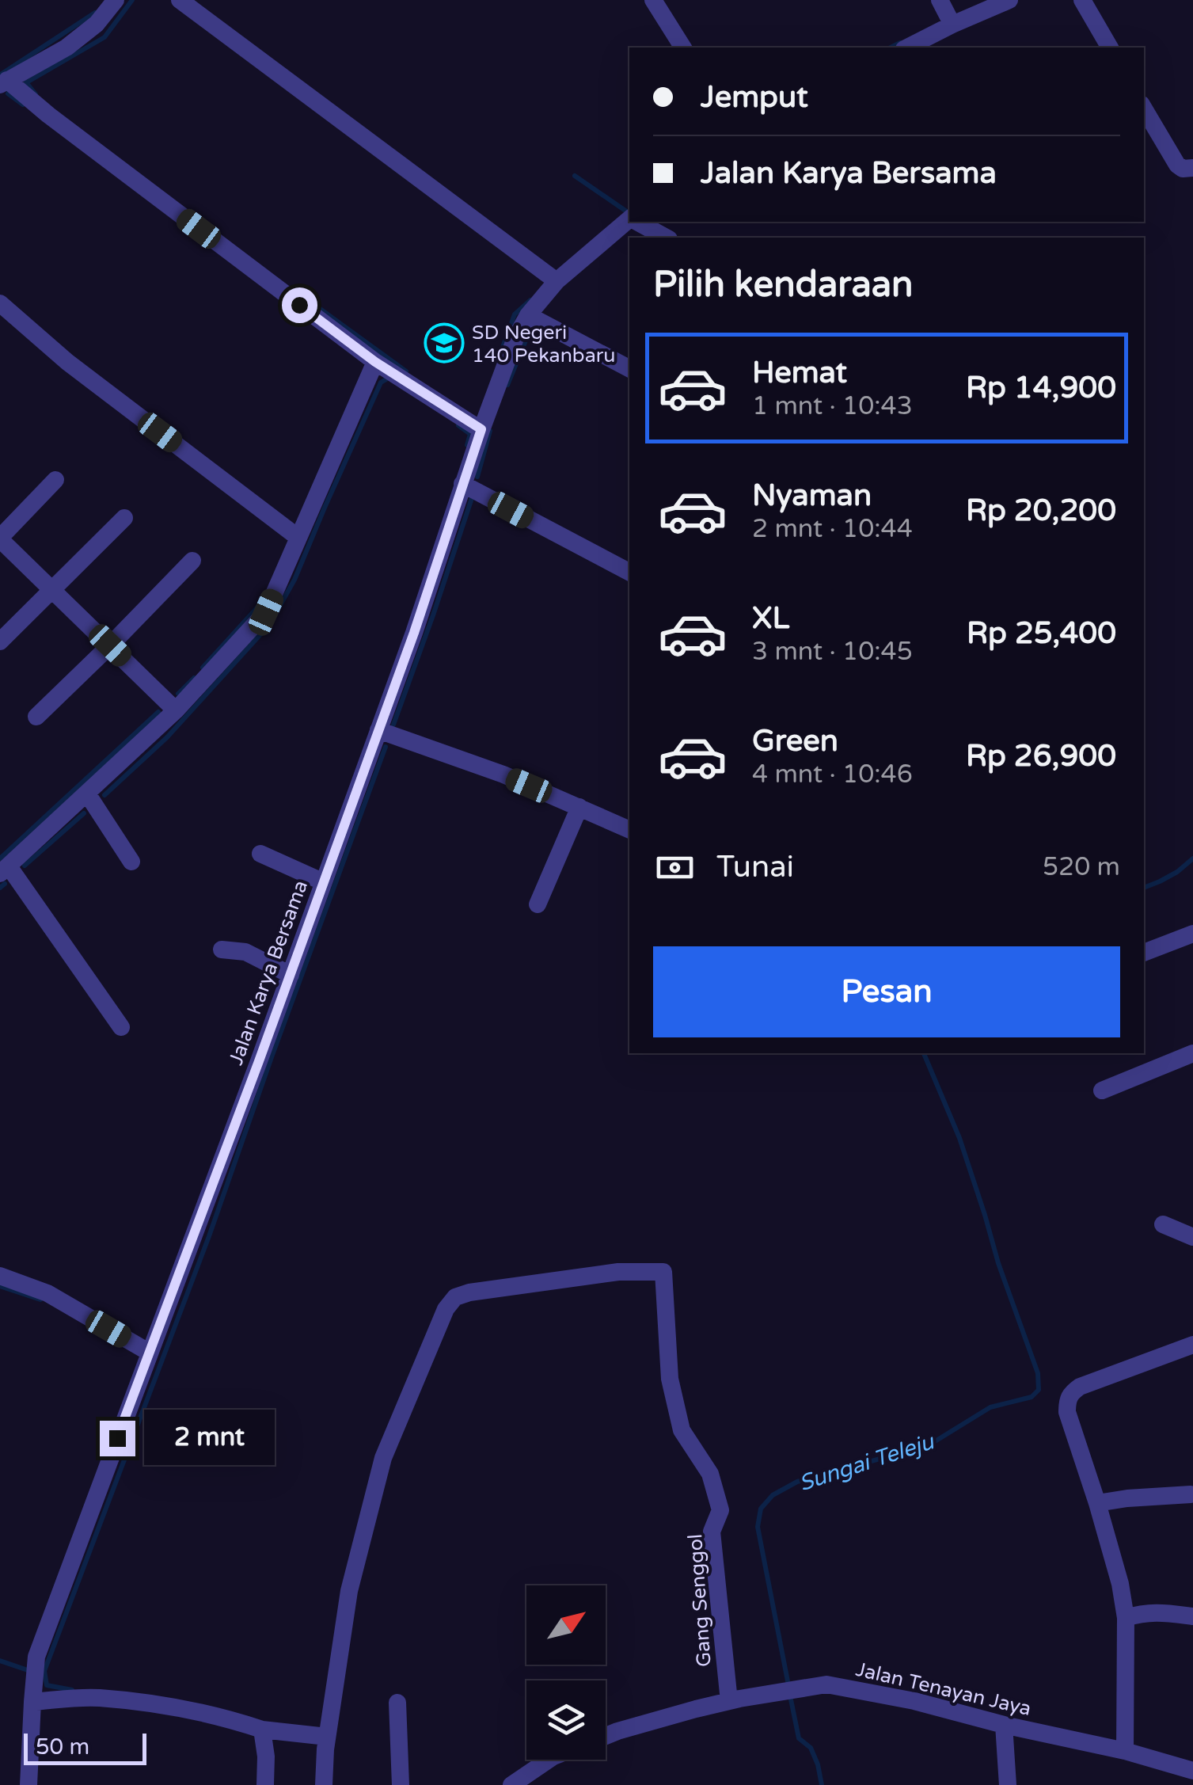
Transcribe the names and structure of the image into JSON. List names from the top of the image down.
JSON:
{
  "streets": {
    "street": ["Jalan Karya Bersama", "Gang Senggol", "Jalan Tenayan Jaya"]
  },
  "crossings": [
    ["Gang Senggol", "Jalan Tenayan Jaya"]
  ],
  "water": ["Sungai Teleju"],
  "places": {
    "school or university": ["SD Negeri 140 Pekanbaru"]
  },
  "scale_bar": "50 m",
  "north": "top right",
  "page": {
    "banner": ["Jemput", "Jalan Karya Bersama"],
    "heading": "Pilih kendaraan",
    "list": [
      {
        "name": "Hemat",
        "note": "1 mnt · 10:43",
        "value": "Rp 14,900"
      },
      {
        "name": "Nyaman",
        "note": "2 mnt · 10:44",
        "value": "Rp 20,200"
      },
      {
        "name": "XL",
        "note": "3 mnt · 10:45",
        "value": "Rp 25,400"
      },
      {
        "name": "Green",
        "note": "4 mnt · 10:46",
        "value": "Rp 26,900"
      }
    ],
    "pay": ["Tunai", "520 m"],
    "buttons": "Pesan",
    "bubble": "2 mnt",
    "scale": "50 m"
  }
}
